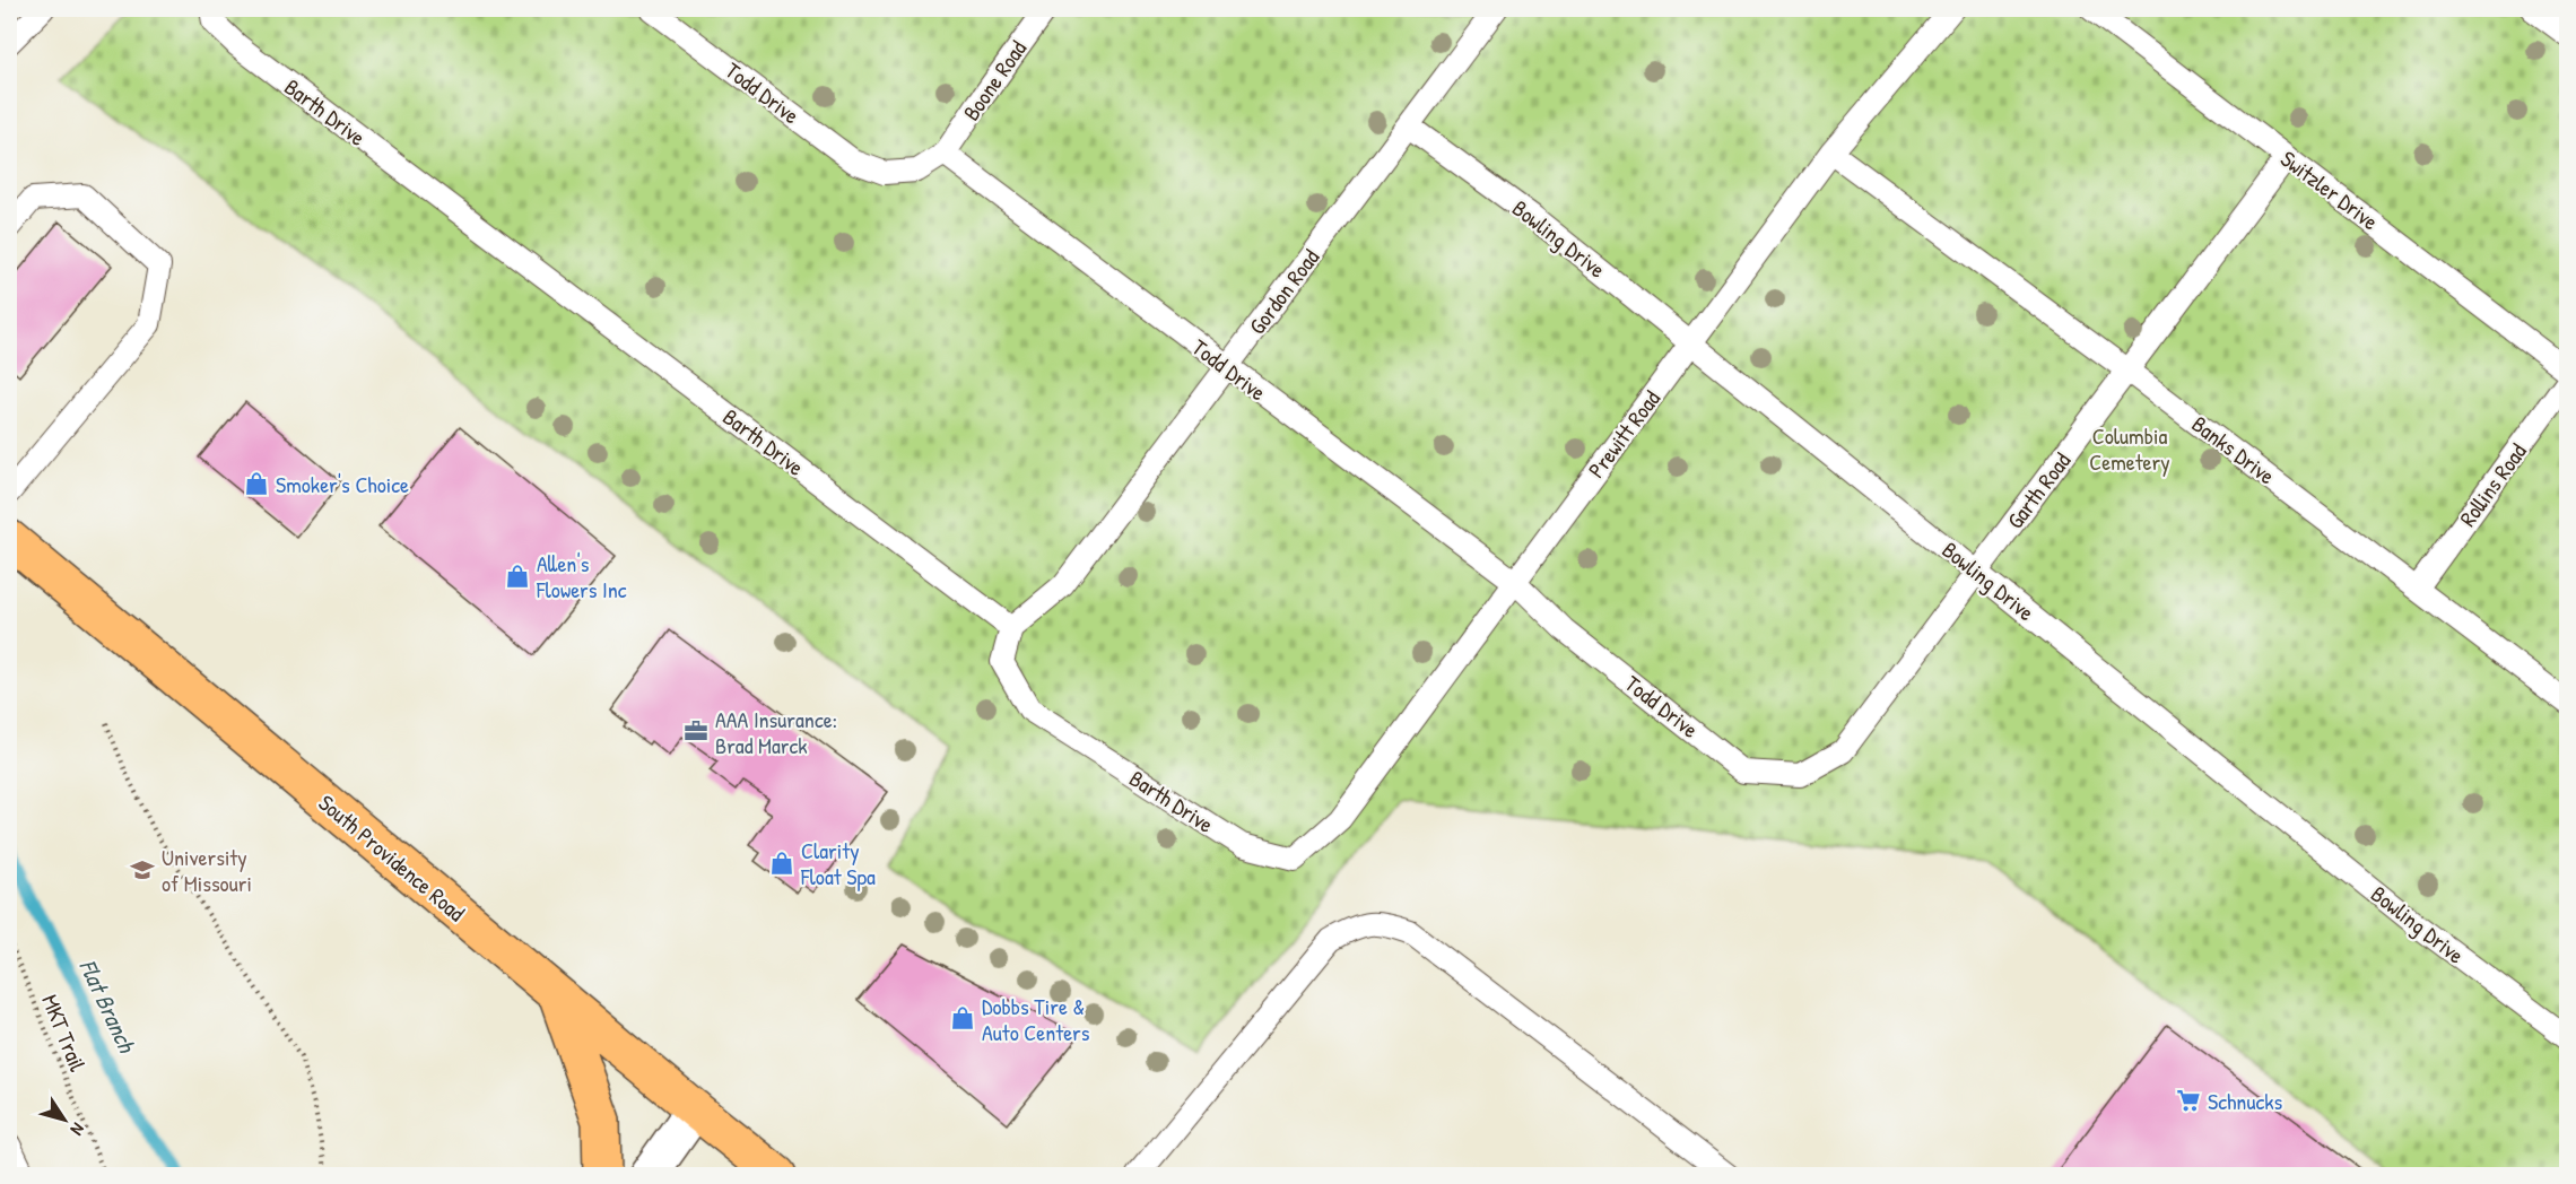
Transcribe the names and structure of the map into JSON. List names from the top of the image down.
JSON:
{
  "streets": {
    "main road": ["South Providence Road"],
    "lane": [
      "Boone Road",
      "Todd Drive",
      "Barth Drive",
      "Switzler Drive",
      "Bowling Drive",
      "Gordon Road",
      "Prewitt Road",
      "Banks Drive",
      "Rollins Road",
      "Garth Road"
    ],
    "path": ["MKT Trail"]
  },
  "crossings": [
    ["Boone Road", "Todd Drive"],
    ["Todd Drive", "Gordon Road"],
    ["Todd Drive", "Prewitt Road"],
    ["Todd Drive", "Garth Road"],
    ["Barth Drive", "Gordon Road"],
    ["Barth Drive", "Prewitt Road"],
    ["Switzler Drive", "Garth Road"],
    ["Bowling Drive", "Gordon Road"],
    ["Bowling Drive", "Prewitt Road"],
    ["Bowling Drive", "Garth Road"],
    ["Prewitt Road", "Banks Drive"],
    ["Banks Drive", "Rollins Road"],
    ["Banks Drive", "Garth Road"]
  ],
  "water": ["Flat Branch"],
  "parks": ["Columbia Cemetery"],
  "places": {
    "shop": [
      "Smoker's Choice",
      "Allen's Flowers Inc",
      "Clarity Float Spa",
      "Dobbs Tire & Auto Centers"
    ],
    "office": ["AAA Insurance: Brad Marck"],
    "school or university": ["University of Missouri"],
    "supermarket": ["Schnucks"]
  },
  "north": "bottom right"
}
